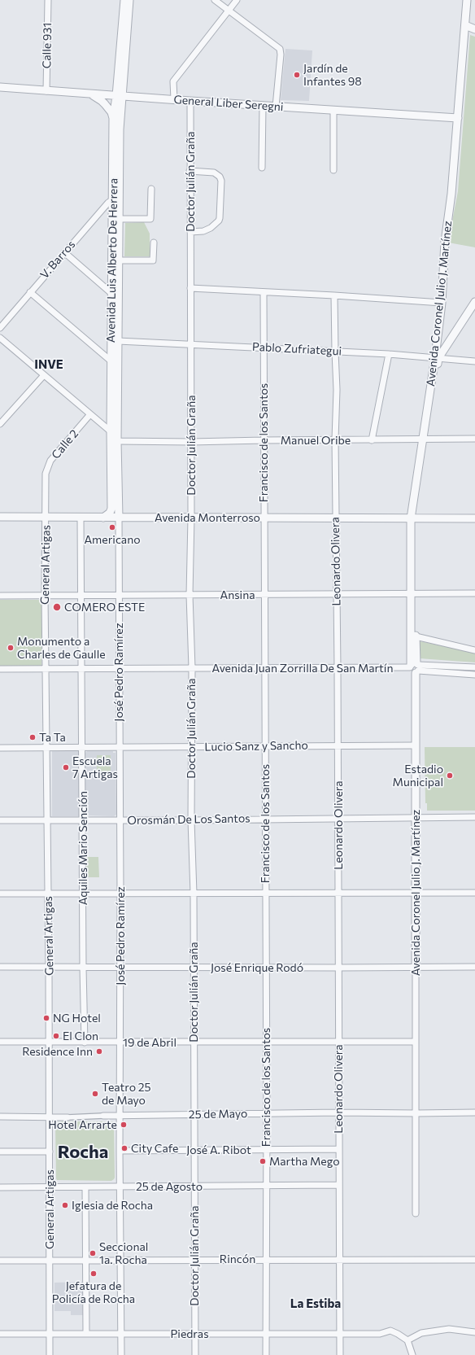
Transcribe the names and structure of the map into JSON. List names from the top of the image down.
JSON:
{
  "streets": {
    "street": [
      "Calle 931",
      "General Liber Seregni",
      "Doctor Julián Graña",
      "V. Barros",
      "Avenida Luis Alberto De Herrera",
      "Avenida Coronel Julio J. Martínez",
      "Pablo Zufriategui",
      "Manuel Oribe",
      "Francisco de los Santos",
      "Calle 2",
      "Avenida Monterroso",
      "Leonardo Olivera",
      "General Artigas",
      "Ansina",
      "Avenida Juan Zorrilla De San Martín",
      "José Pedro Ramírez",
      "Lucio Sanz y Sancho",
      "Orosmán De Los Santos",
      "Aquiles Mario Sención",
      "José Enrique Rodó",
      "19 de Abril",
      "25 de Mayo",
      "José A. Ribot",
      "25 de Agosto",
      "Rincón",
      "Piedras"
    ]
  },
  "crossings": [
    ["Calle 931", "General Liber Seregni"],
    ["General Liber Seregni", "Doctor Julián Graña"],
    ["General Liber Seregni", "Avenida Luis Alberto De Herrera"],
    ["General Liber Seregni", "Avenida Coronel Julio J. Martínez"],
    ["Doctor Julián Graña", "Pablo Zufriategui"],
    ["Doctor Julián Graña", "Manuel Oribe"],
    ["Doctor Julián Graña", "Avenida Monterroso"],
    ["Doctor Julián Graña", "Ansina"],
    ["Doctor Julián Graña", "Avenida Juan Zorrilla De San Martín"],
    ["Doctor Julián Graña", "Lucio Sanz y Sancho"],
    ["Doctor Julián Graña", "Orosmán De Los Santos"],
    ["Doctor Julián Graña", "José Enrique Rodó"],
    ["Doctor Julián Graña", "19 de Abril"],
    ["Doctor Julián Graña", "25 de Mayo"],
    ["Doctor Julián Graña", "José A. Ribot"],
    ["Doctor Julián Graña", "25 de Agosto"],
    ["Doctor Julián Graña", "Rincón"],
    ["Doctor Julián Graña", "Piedras"],
    ["V. Barros", "Avenida Luis Alberto De Herrera"],
    ["Avenida Luis Alberto De Herrera", "Pablo Zufriategui"],
    ["Avenida Luis Alberto De Herrera", "Manuel Oribe"],
    ["Avenida Luis Alberto De Herrera", "Avenida Monterroso"],
    ["Avenida Luis Alberto De Herrera", "José Pedro Ramírez"],
    ["Avenida Coronel Julio J. Martínez", "Pablo Zufriategui"],
    ["Avenida Coronel Julio J. Martínez", "Manuel Oribe"],
    ["Avenida Coronel Julio J. Martínez", "Avenida Monterroso"],
    ["Avenida Coronel Julio J. Martínez", "Ansina"],
    ["Avenida Coronel Julio J. Martínez", "Avenida Juan Zorrilla De San Martín"],
    ["Avenida Coronel Julio J. Martínez", "Lucio Sanz y Sancho"],
    ["Avenida Coronel Julio J. Martínez", "Orosmán De Los Santos"],
    ["Avenida Coronel Julio J. Martínez", "José Enrique Rodó"],
    ["Avenida Coronel Julio J. Martínez", "19 de Abril"],
    ["Avenida Coronel Julio J. Martínez", "25 de Mayo"],
    ["Pablo Zufriategui", "Francisco de los Santos"],
    ["Pablo Zufriategui", "Leonardo Olivera"],
    ["Manuel Oribe", "Francisco de los Santos"],
    ["Manuel Oribe", "Leonardo Olivera"],
    ["Francisco de los Santos", "Avenida Monterroso"],
    ["Francisco de los Santos", "Ansina"],
    ["Francisco de los Santos", "Avenida Juan Zorrilla De San Martín"],
    ["Francisco de los Santos", "Lucio Sanz y Sancho"],
    ["Francisco de los Santos", "Orosmán De Los Santos"],
    ["Francisco de los Santos", "José Enrique Rodó"],
    ["Francisco de los Santos", "19 de Abril"],
    ["Francisco de los Santos", "25 de Mayo"],
    ["Francisco de los Santos", "José A. Ribot"],
    ["Francisco de los Santos", "25 de Agosto"],
    ["Francisco de los Santos", "Rincón"],
    ["Francisco de los Santos", "Piedras"],
    ["Calle 2", "Avenida Monterroso"],
    ["Calle 2", "General Artigas"],
    ["Avenida Monterroso", "Leonardo Olivera"],
    ["Avenida Monterroso", "General Artigas"],
    ["Avenida Monterroso", "José Pedro Ramírez"],
    ["Avenida Monterroso", "Aquiles Mario Sención"],
    ["Leonardo Olivera", "Ansina"],
    ["Leonardo Olivera", "Avenida Juan Zorrilla De San Martín"],
    ["Leonardo Olivera", "Lucio Sanz y Sancho"],
    ["Leonardo Olivera", "Orosmán De Los Santos"],
    ["Leonardo Olivera", "José Enrique Rodó"],
    ["Leonardo Olivera", "19 de Abril"],
    ["Leonardo Olivera", "25 de Mayo"],
    ["Leonardo Olivera", "José A. Ribot"],
    ["Leonardo Olivera", "25 de Agosto"],
    ["Leonardo Olivera", "Rincón"],
    ["Leonardo Olivera", "Piedras"],
    ["General Artigas", "Ansina"],
    ["General Artigas", "Avenida Juan Zorrilla De San Martín"],
    ["General Artigas", "Lucio Sanz y Sancho"],
    ["General Artigas", "Orosmán De Los Santos"],
    ["General Artigas", "José Enrique Rodó"],
    ["General Artigas", "19 de Abril"],
    ["General Artigas", "25 de Mayo"],
    ["General Artigas", "25 de Agosto"],
    ["General Artigas", "Rincón"],
    ["General Artigas", "Piedras"],
    ["Ansina", "José Pedro Ramírez"],
    ["Ansina", "Aquiles Mario Sención"],
    ["Avenida Juan Zorrilla De San Martín", "José Pedro Ramírez"],
    ["Avenida Juan Zorrilla De San Martín", "Aquiles Mario Sención"],
    ["José Pedro Ramírez", "Lucio Sanz y Sancho"],
    ["José Pedro Ramírez", "Orosmán De Los Santos"],
    ["José Pedro Ramírez", "José Enrique Rodó"],
    ["José Pedro Ramírez", "19 de Abril"],
    ["José Pedro Ramírez", "25 de Mayo"],
    ["José Pedro Ramírez", "José A. Ribot"],
    ["José Pedro Ramírez", "25 de Agosto"],
    ["José Pedro Ramírez", "Rincón"],
    ["José Pedro Ramírez", "Piedras"],
    ["Lucio Sanz y Sancho", "Aquiles Mario Sención"],
    ["Orosmán De Los Santos", "Aquiles Mario Sención"],
    ["Aquiles Mario Sención", "José Enrique Rodó"],
    ["Aquiles Mario Sención", "19 de Abril"]
  ],
  "districts": ["INVE", "Rocha", "La Estiba"],
  "places": [
    "Jardín de Infantes 98",
    "Americano",
    "COMERO ESTE",
    "Monumento a Charles de Gaulle",
    "Ta Ta",
    "Escuela 7 Artigas",
    "Estadio Municipal",
    "NG Hotel",
    "El Clon",
    "Residence Inn",
    "Teatro 25 de Mayo",
    "Hotel Arrarte",
    "City Cafe",
    "Martha Mego",
    "Iglesia de Rocha",
    "Seccional 1a. Rocha",
    "Jefatura de Policía de Rocha"
  ]
}
